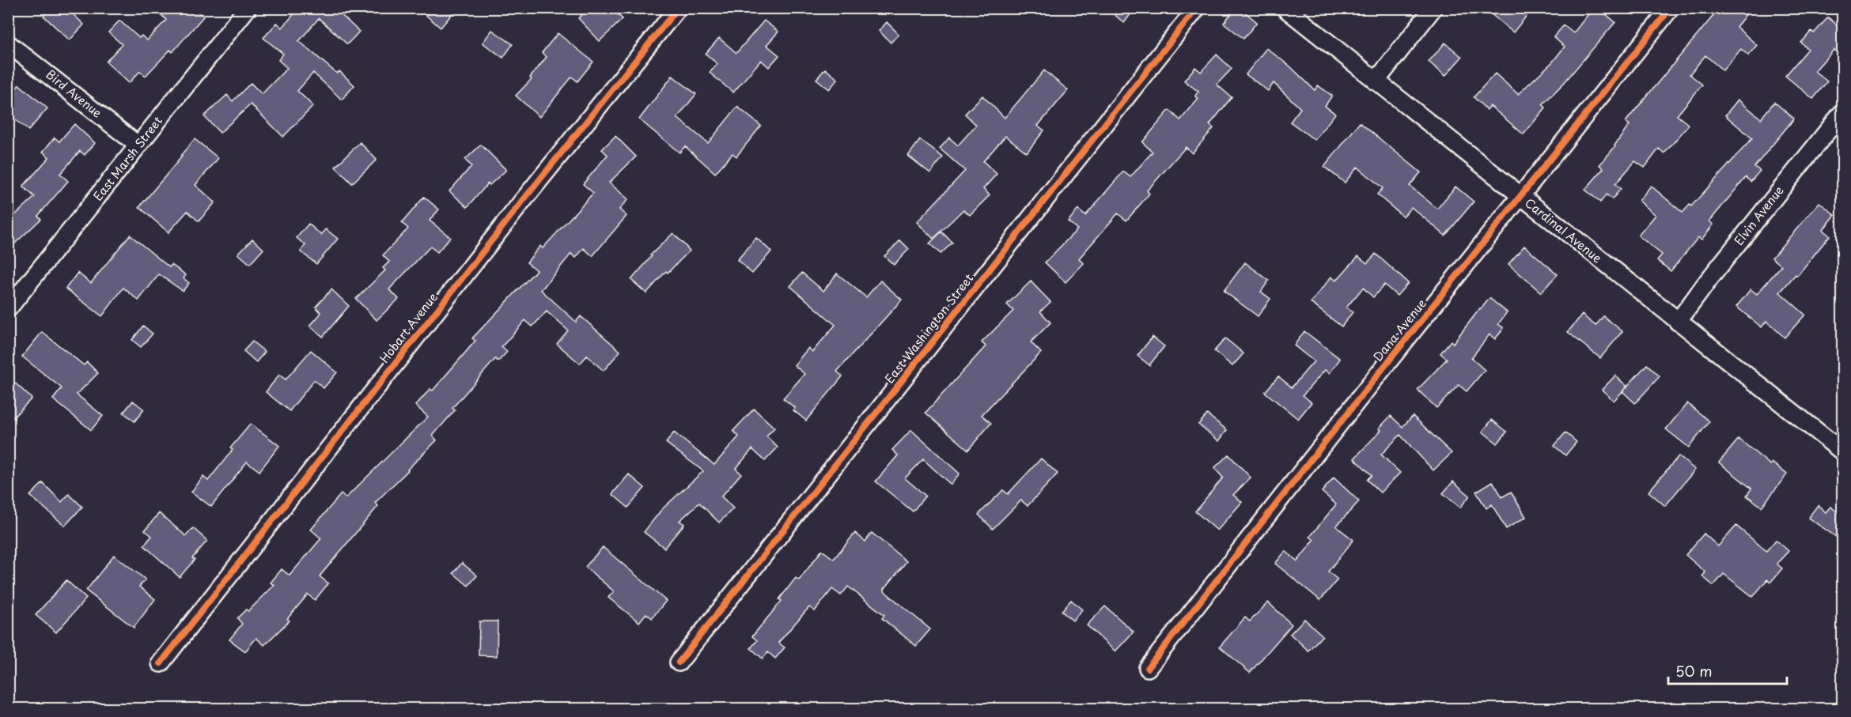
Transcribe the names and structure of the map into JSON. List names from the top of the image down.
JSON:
{
  "streets": {
    "street": [
      "Bird Avenue",
      "East Marsh Street",
      "Elvin Avenue",
      "Cardinal Avenue",
      "Hobart Avenue",
      "East Washington Street",
      "Dana Avenue"
    ]
  },
  "crossings": [
    ["Bird Avenue", "East Marsh Street"],
    ["Elvin Avenue", "Cardinal Avenue"],
    ["Cardinal Avenue", "Dana Avenue"]
  ],
  "scale_bar": "50 m"
}
